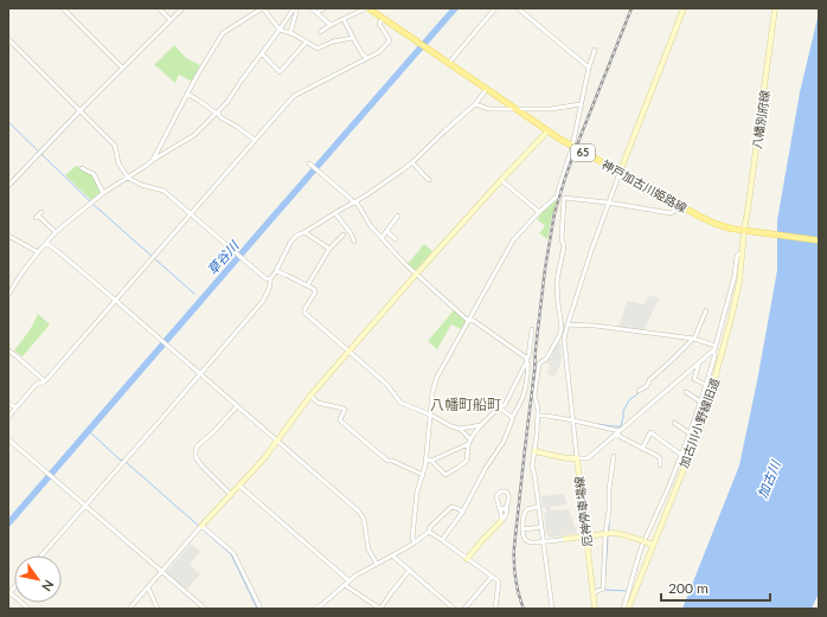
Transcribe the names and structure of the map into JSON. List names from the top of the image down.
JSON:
{
  "streets": {
    "main road": ["65", "神戸加古川姫路線"],
    "street": ["八幡別府線", "加古川小野線旧道", "厄神停車場線"]
  },
  "crossings": [
    ["八幡別府線", "神戸加古川姫路線"],
    ["八幡別府線", "加古川小野線旧道"],
    ["神戸加古川姫路線", "加古川小野線旧道"]
  ],
  "districts": ["八幡町船町"],
  "water": ["草谷川", "加古川"],
  "scale_bar": "200 m",
  "north": "bottom right"
}
